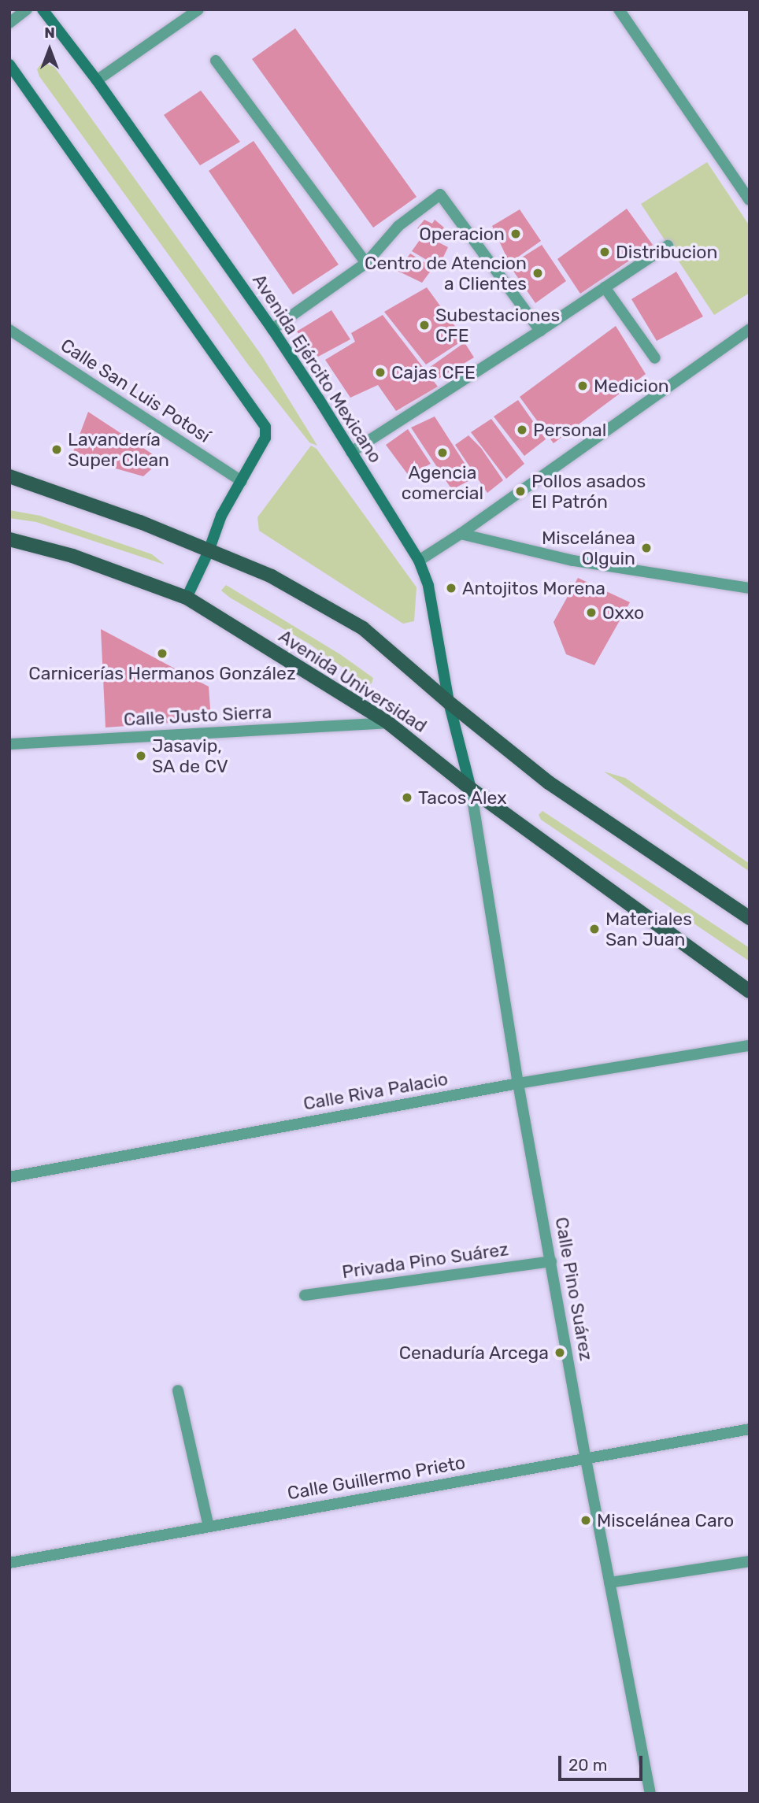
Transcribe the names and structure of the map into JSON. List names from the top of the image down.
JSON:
{
  "streets": {
    "main road": ["Avenida Ejército Mexicano", "Avenida Universidad"],
    "street": [
      "Calle San Luis Potosí",
      "Calle Justo Sierra",
      "Calle Riva Palacio",
      "Privada Pino Suárez",
      "Calle Pino Suárez",
      "Calle Guillermo Prieto"
    ]
  },
  "crossings": [
    ["Avenida Ejército Mexicano", "Avenida Universidad"],
    ["Avenida Ejército Mexicano", "Calle Pino Suárez"],
    ["Avenida Universidad", "Calle Justo Sierra"],
    ["Avenida Universidad", "Calle Pino Suárez"],
    ["Calle Riva Palacio", "Calle Pino Suárez"],
    ["Privada Pino Suárez", "Calle Pino Suárez"],
    ["Calle Pino Suárez", "Calle Guillermo Prieto"]
  ],
  "places": [
    "Operacion",
    "Distribucion",
    "Centro de Atencion a Clientes",
    "Subestaciones CFE",
    "Cajas CFE",
    "Medicion",
    "Personal",
    "Lavandería Super Clean",
    "Agencia comercial",
    "Pollos asados El Patrón",
    "Miscelánea Olguin",
    "Antojitos Morena",
    "Oxxo",
    "Carnicerías Hermanos González",
    "Jasavip, SA de CV",
    "Tacos Alex",
    "Materiales San Juan",
    "Cenaduría Arcega",
    "Miscelánea Caro"
  ],
  "scale_bar": "20 m",
  "north": "top"
}
